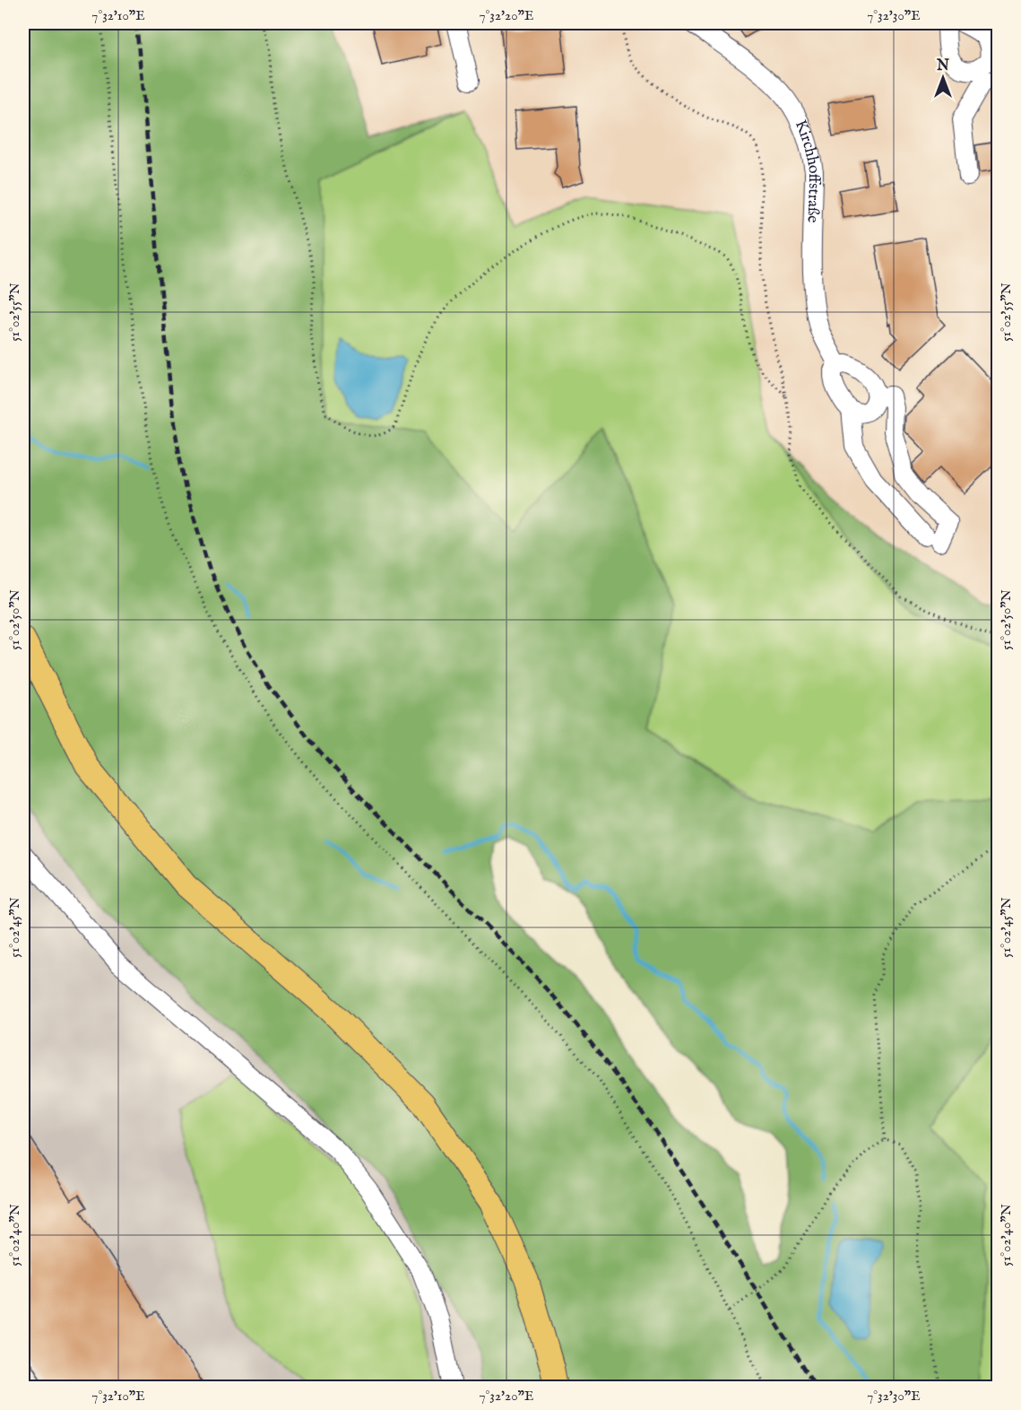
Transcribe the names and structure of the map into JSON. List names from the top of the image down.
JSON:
{
  "streets": {
    "street": ["Kirchhoffstraße"]
  },
  "north": "top",
  "coordinates": [
    "7°32'10\"E",
    "7°32'20\"E",
    "7°32'30\"E",
    "51°02'55\"N",
    "51°02'50\"N",
    "51°02'45\"N",
    "51°02'40\"N"
  ]
}
